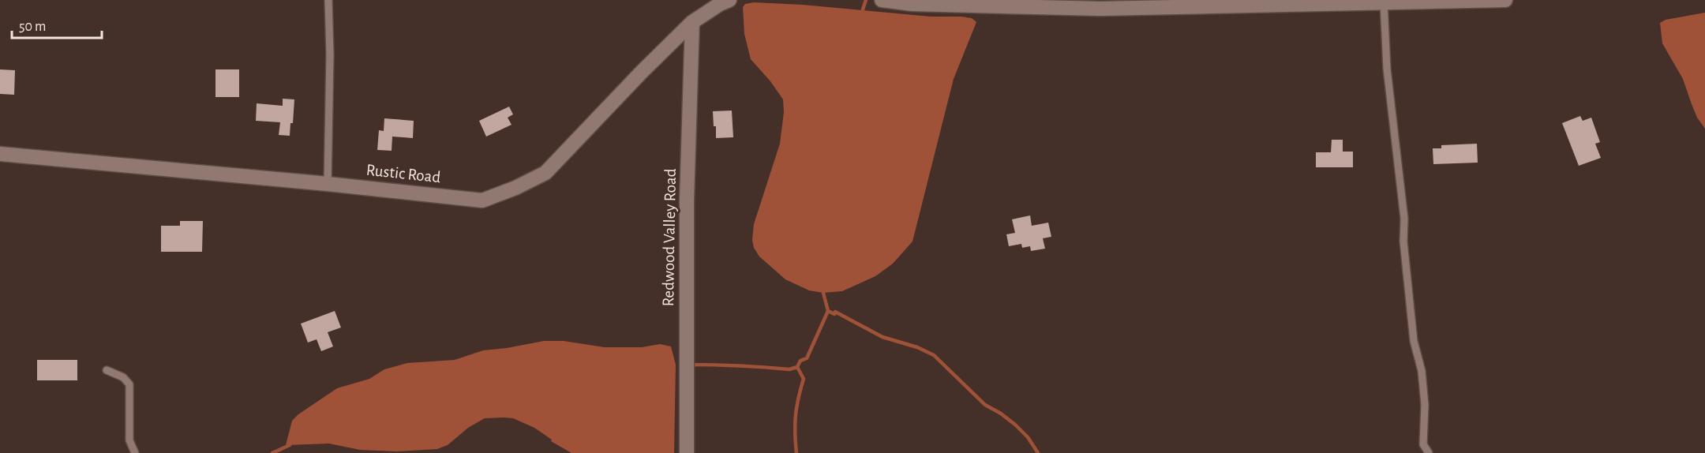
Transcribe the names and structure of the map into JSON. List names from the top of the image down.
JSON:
{
  "streets": {
    "street": ["Rustic Road", "Redwood Valley Road"]
  },
  "crossings": [
    ["Rustic Road", "Redwood Valley Road"]
  ],
  "scale_bar": "50 m"
}
